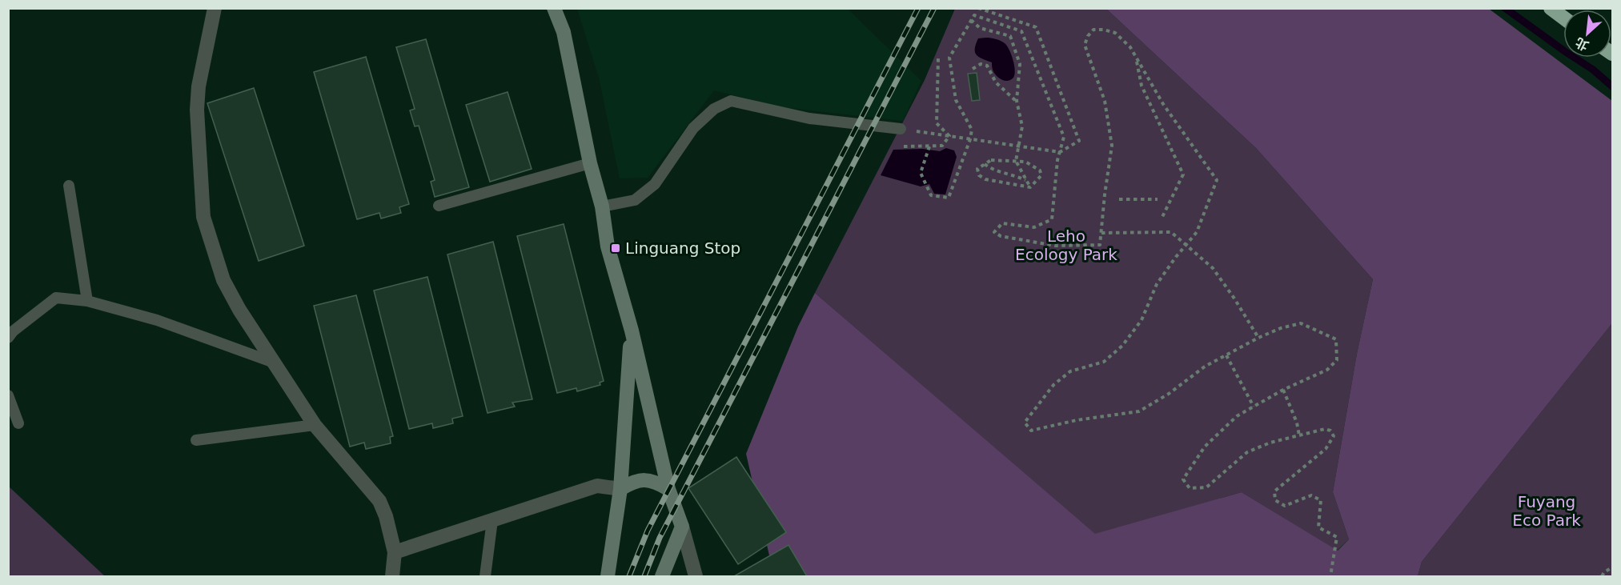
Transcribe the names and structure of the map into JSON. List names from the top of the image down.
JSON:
{
  "parks": ["Leho Ecology Park", "Fuyang Eco Park"],
  "places": {
    "transit": ["Linguang Stop"]
  },
  "north": "bottom left"
}
